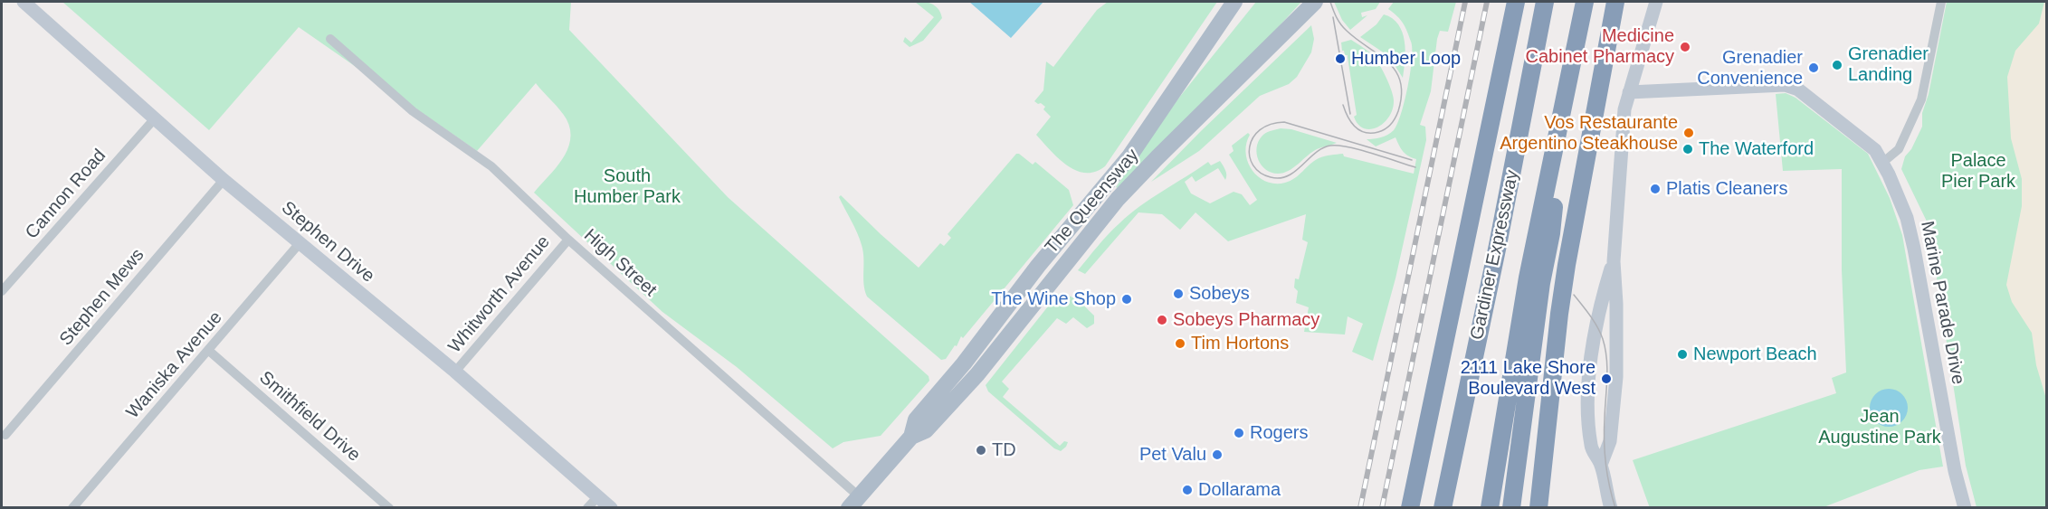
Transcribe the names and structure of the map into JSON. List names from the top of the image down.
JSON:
{
  "streets": {
    "highway": ["Gardiner Expressway"],
    "main road": ["The Queensway"],
    "street": [
      "Cannon Road",
      "Stephen Drive",
      "High Street",
      "Whitworth Avenue",
      "Stephen Mews",
      "Marine Parade Drive",
      "Waniska Avenue",
      "Smithfield Drive"
    ]
  },
  "crossings": [
    ["Cannon Road", "Stephen Drive"],
    ["The Queensway", "High Street"],
    ["Stephen Drive", "Whitworth Avenue"],
    ["Stephen Drive", "Stephen Mews"],
    ["Stephen Drive", "Waniska Avenue"],
    ["High Street", "Whitworth Avenue"],
    ["Waniska Avenue", "Smithfield Drive"]
  ],
  "parks": ["Palace Pier Park", "South Humber Park", "Jean Augustine Park"],
  "places": [
    "Medicine Cabinet Pharmacy",
    "Humber Loop",
    "Grenadier Landing",
    "Grenadier Convenience",
    "Vos Restaurante Argentino Steakhouse",
    "The Waterford",
    "Platis Cleaners",
    "Sobeys",
    "The Wine Shop",
    "Sobeys Pharmacy",
    "Tim Hortons",
    "Newport Beach",
    "2111 Lake Shore Boulevard West",
    "Rogers",
    "TD",
    "Pet Valu",
    "Dollarama"
  ]
}
